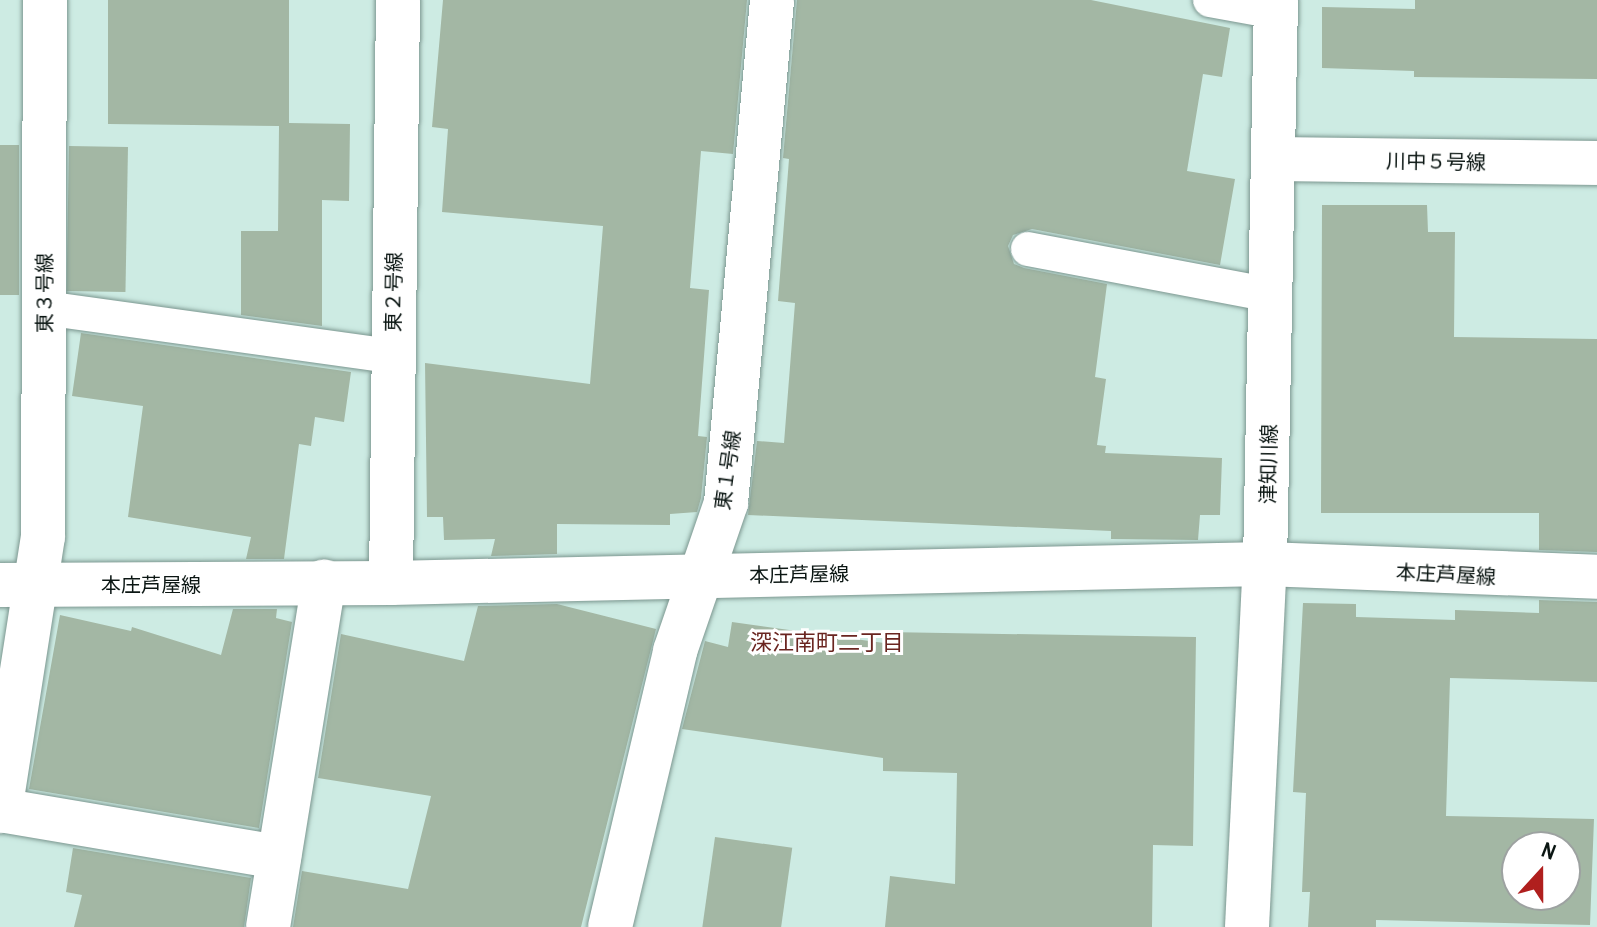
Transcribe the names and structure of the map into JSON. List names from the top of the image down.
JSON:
{
  "streets": {
    "street": [
      "川中５号線",
      "東２号線",
      "東３号線",
      "津知川線",
      "東１号線",
      "本庄芦屋線"
    ]
  },
  "crossings": [
    ["川中５号線", "津知川線"],
    ["東２号線", "本庄芦屋線"],
    ["東３号線", "本庄芦屋線"],
    ["津知川線", "本庄芦屋線"],
    ["東１号線", "本庄芦屋線"]
  ],
  "districts": ["深江南町二丁目"],
  "north": "top"
}
